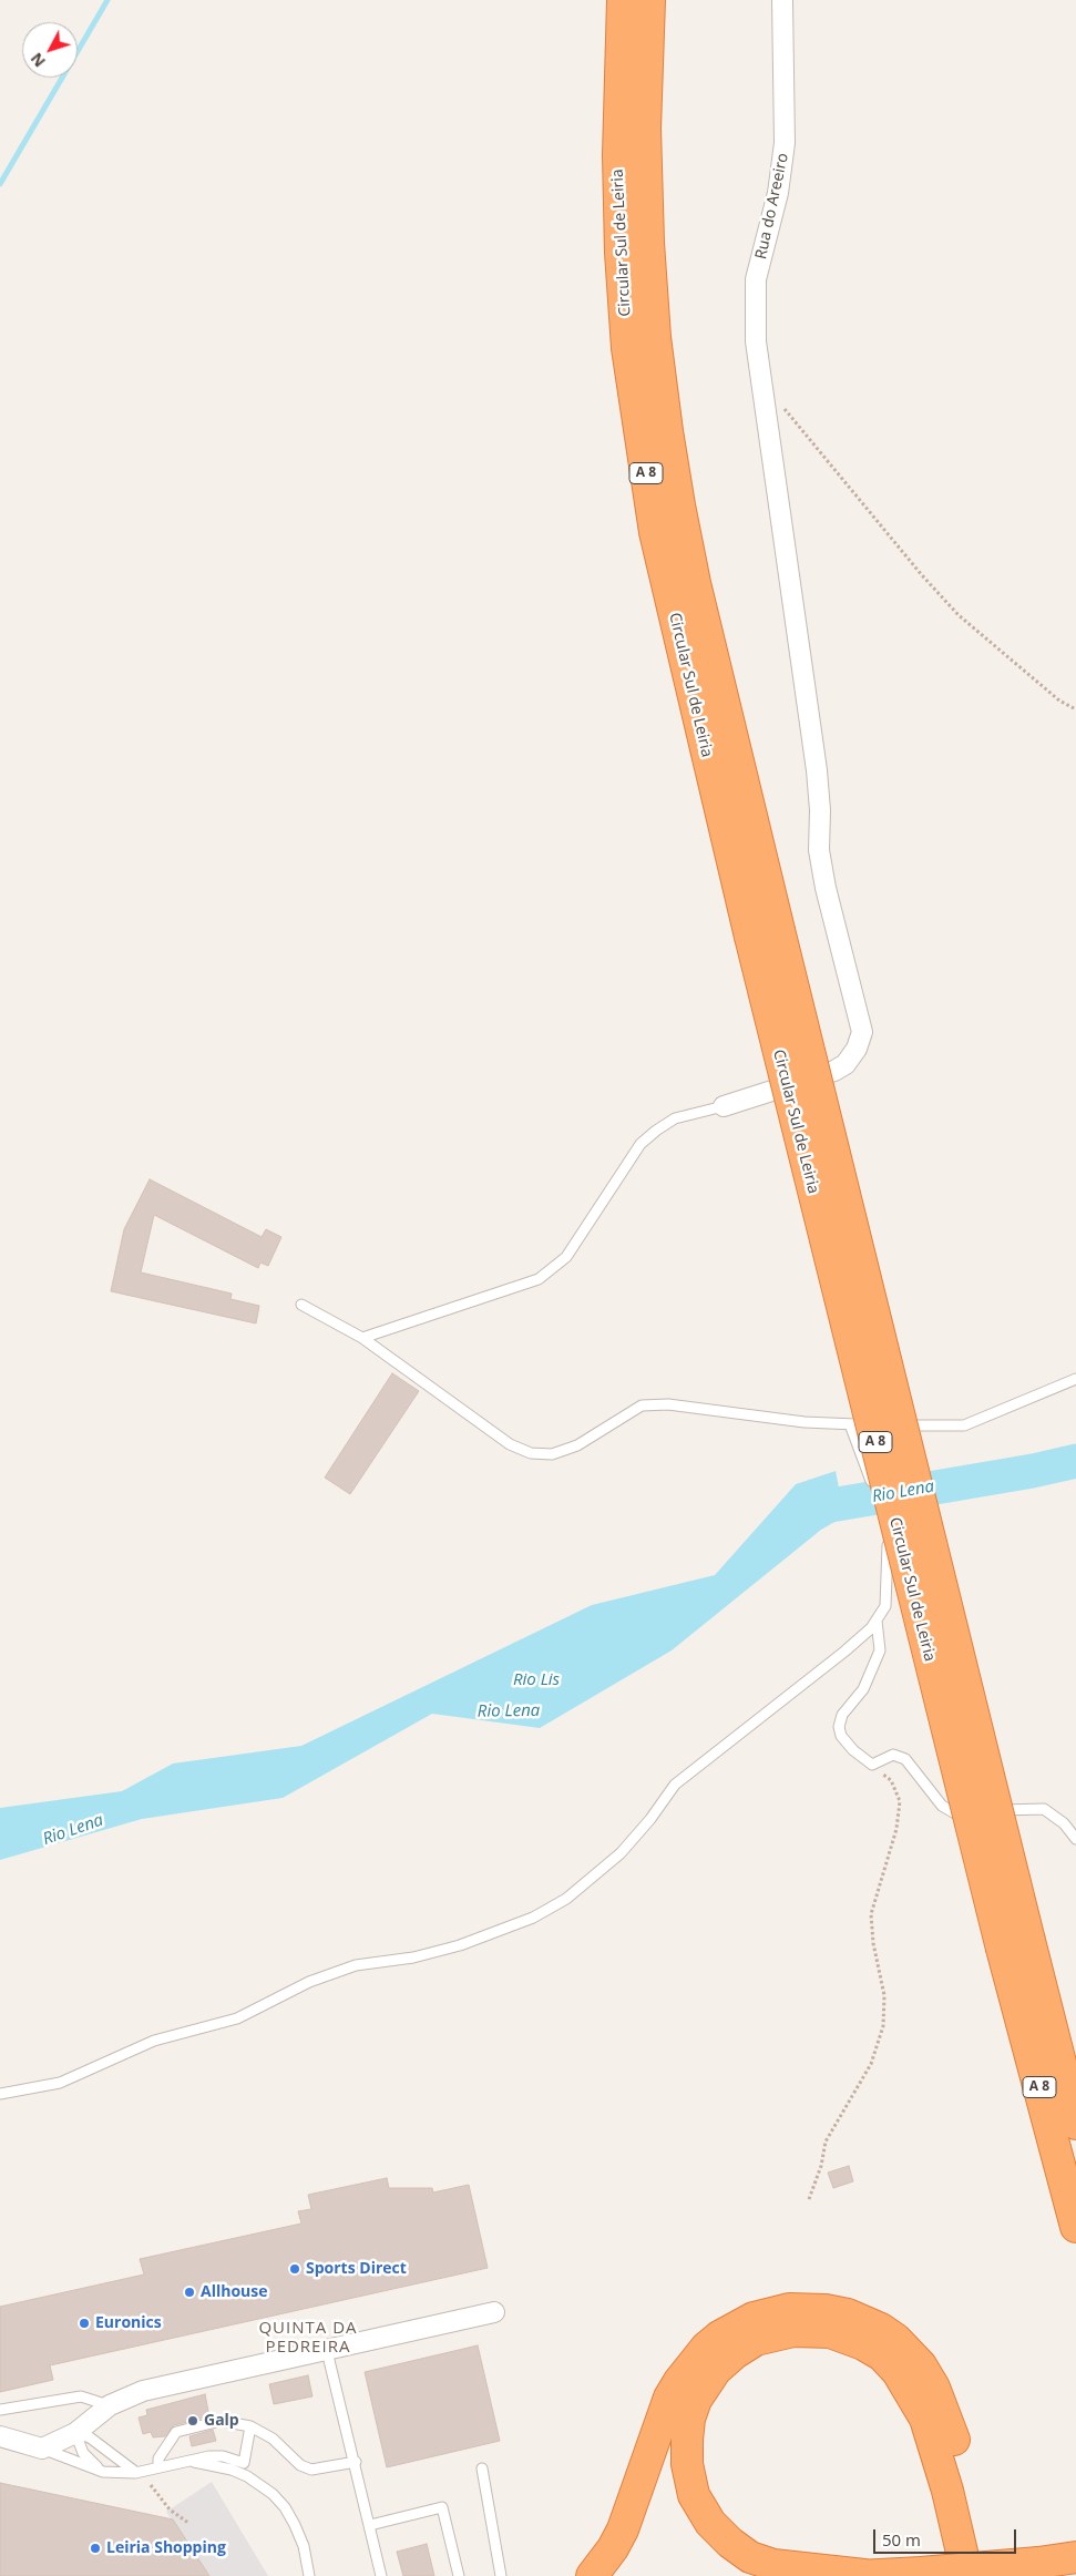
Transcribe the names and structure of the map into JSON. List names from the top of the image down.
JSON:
{
  "streets": {
    "highway": ["Circular Sul de Leiria", "A 8"],
    "street": ["Rua do Areeiro"]
  },
  "districts": ["QUINTA DA PEDREIRA"],
  "water": ["Rio Lena", "Rio Lis"],
  "places": [
    "Sports Direct",
    "Allhouse",
    "Euronics",
    "Galp",
    "Leiria Shopping"
  ],
  "scale_bar": "50 m",
  "north": "bottom left"
}
